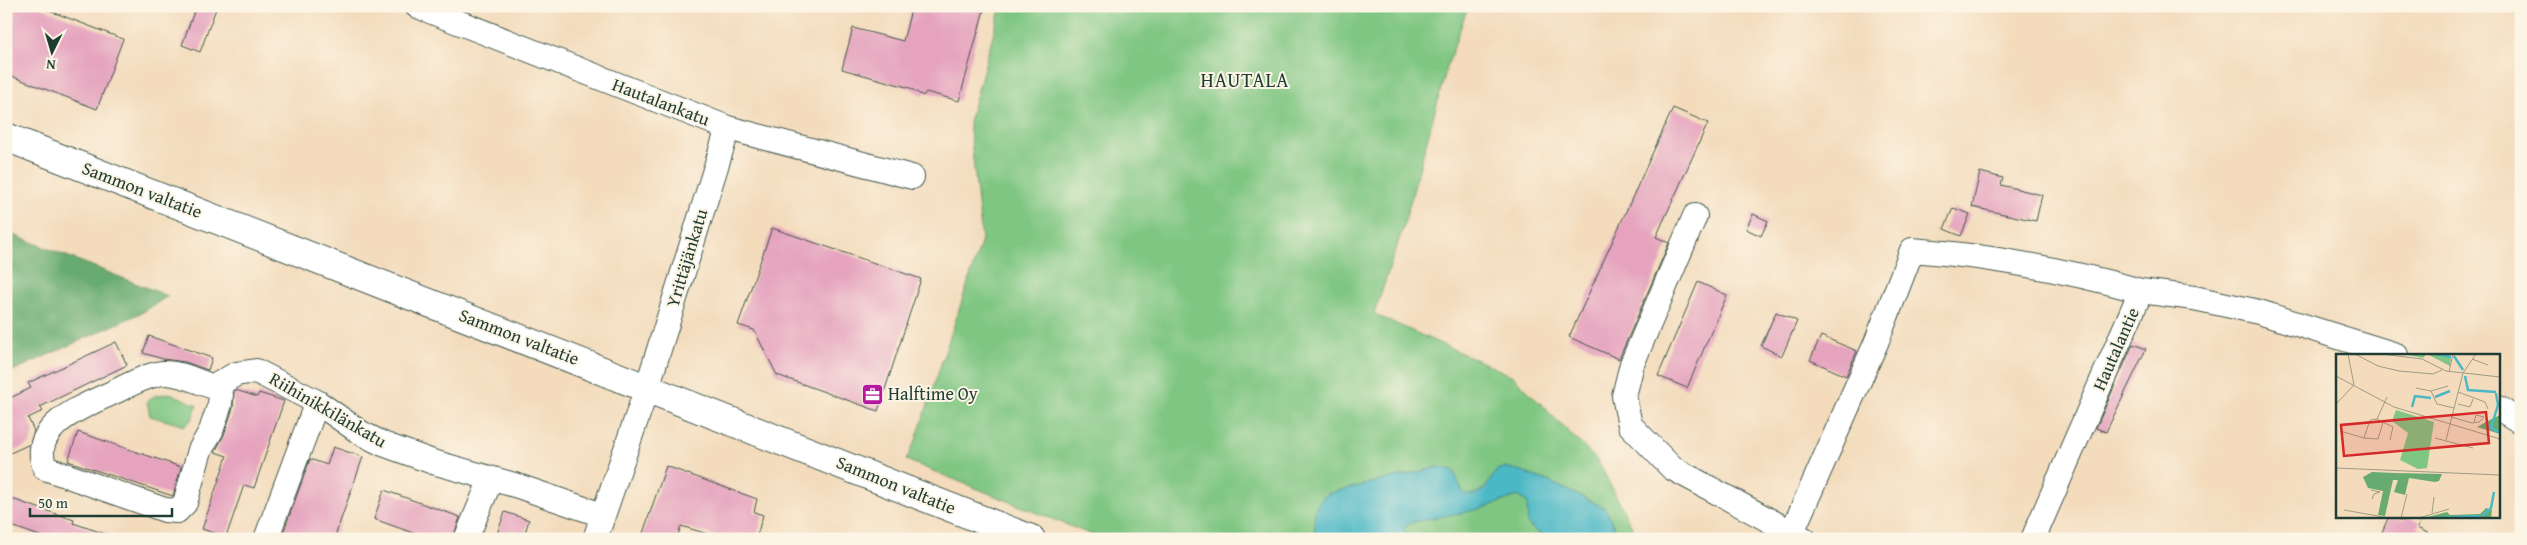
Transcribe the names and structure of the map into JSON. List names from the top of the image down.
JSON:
{
  "streets": {
    "main road": ["Sammon valtatie"],
    "street": [
      "Hautalankatu",
      "Yrittäjänkatu",
      "Hautalantie",
      "Riihinikkilänkatu"
    ]
  },
  "crossings": [
    ["Hautalankatu", "Yrittäjänkatu"],
    ["Sammon valtatie", "Yrittäjänkatu"],
    ["Yrittäjänkatu", "Riihinikkilänkatu"]
  ],
  "districts": ["HAUTALA"],
  "places": {
    "office": ["Halftime Oy"]
  },
  "scale_bar": "50 m",
  "north": "bottom"
}
